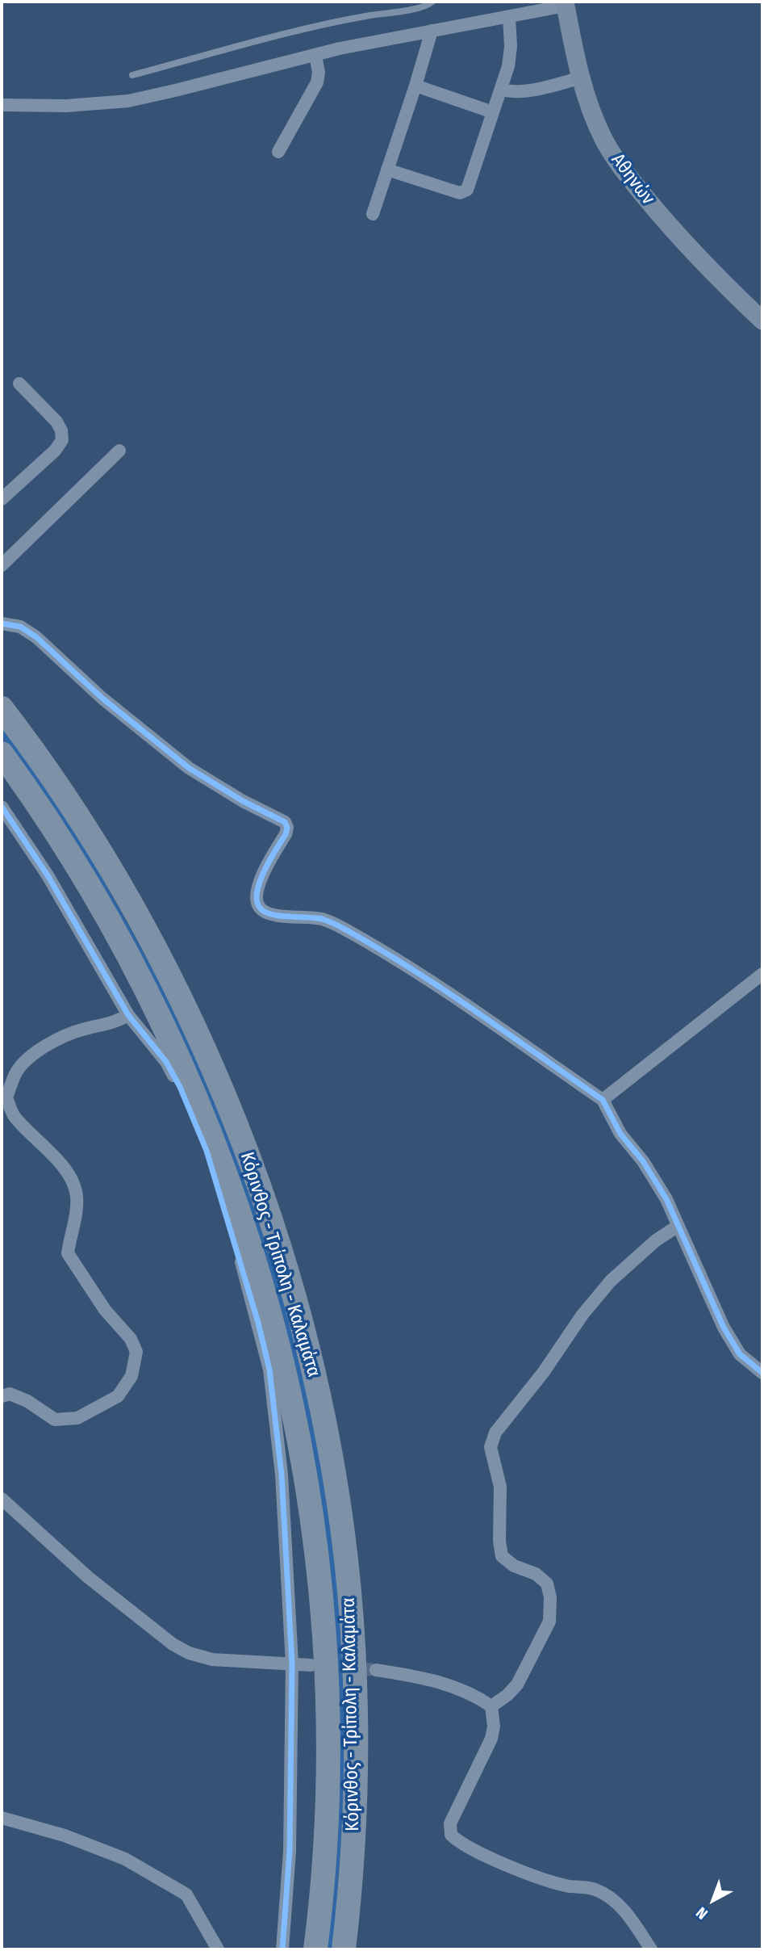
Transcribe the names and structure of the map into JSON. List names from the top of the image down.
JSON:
{
  "streets": {
    "highway": ["Κόρινθος - Τρίπολη - Καλαμάτα"],
    "main road": ["Αθηνών"]
  },
  "north": "bottom left"
}
